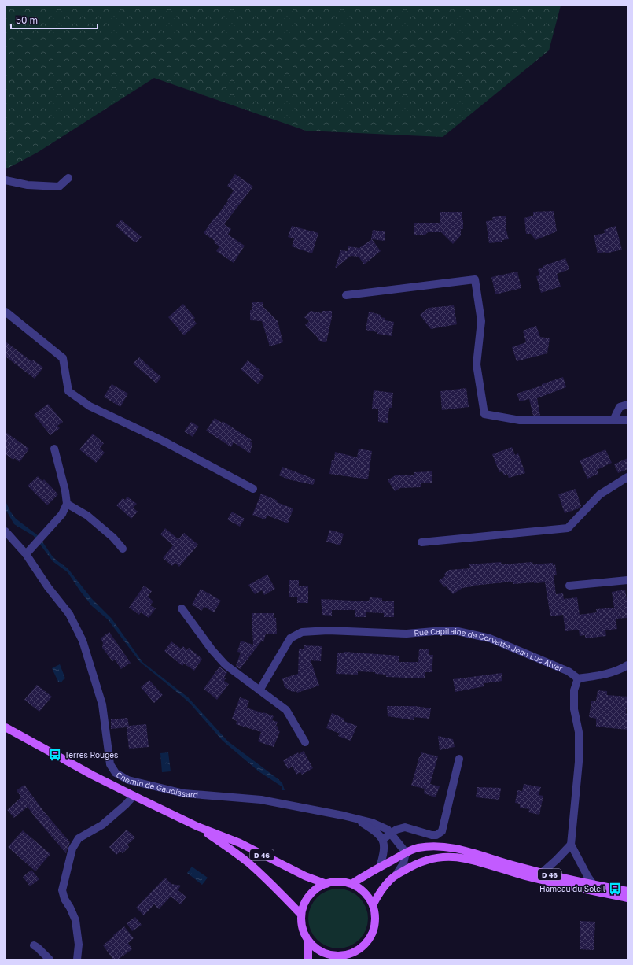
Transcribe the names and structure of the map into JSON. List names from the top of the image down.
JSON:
{
  "streets": {
    "main road": ["D 46"],
    "street": ["Rue Capitaine de Corvette Jean Luc Alvar", "Chemin de Gaudissard"]
  },
  "crossings": [
    ["Chemin de Gaudissard", "D 46"]
  ],
  "places": {
    "bus stop": ["Terres Rouges", "Hameau du Soleil"]
  },
  "scale_bar": "50 m"
}
